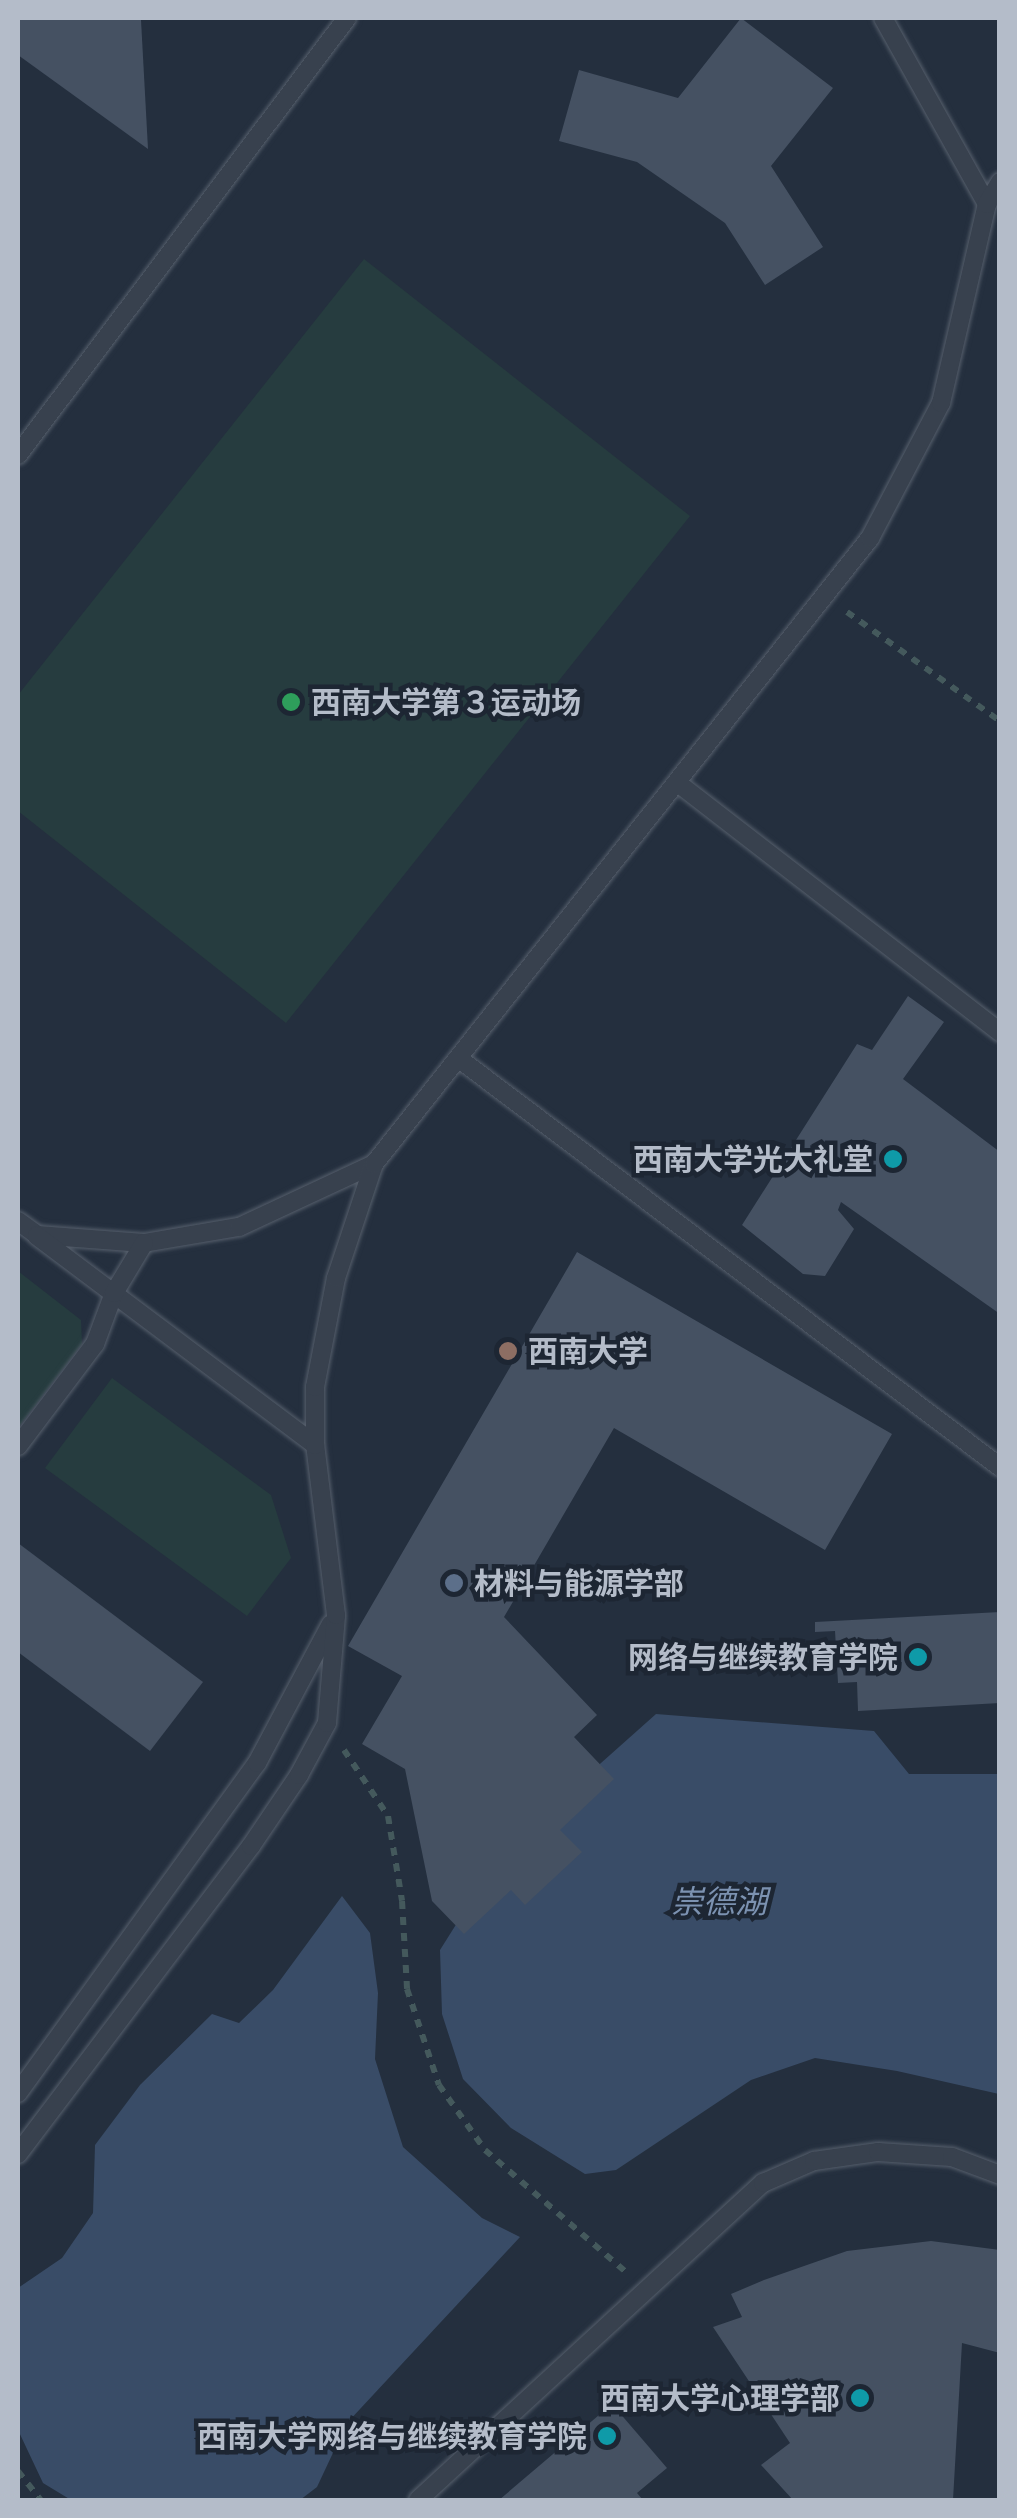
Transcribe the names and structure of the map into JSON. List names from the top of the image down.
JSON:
{
  "water": ["崇德湖"],
  "places": [
    "西南大学第３运动场",
    "西南大学光大礼堂",
    "西南大学",
    "材料与能源学部",
    "网络与继续教育学院",
    "西南大学心理学部",
    "西南大学网络与继续教育学院"
  ]
}
